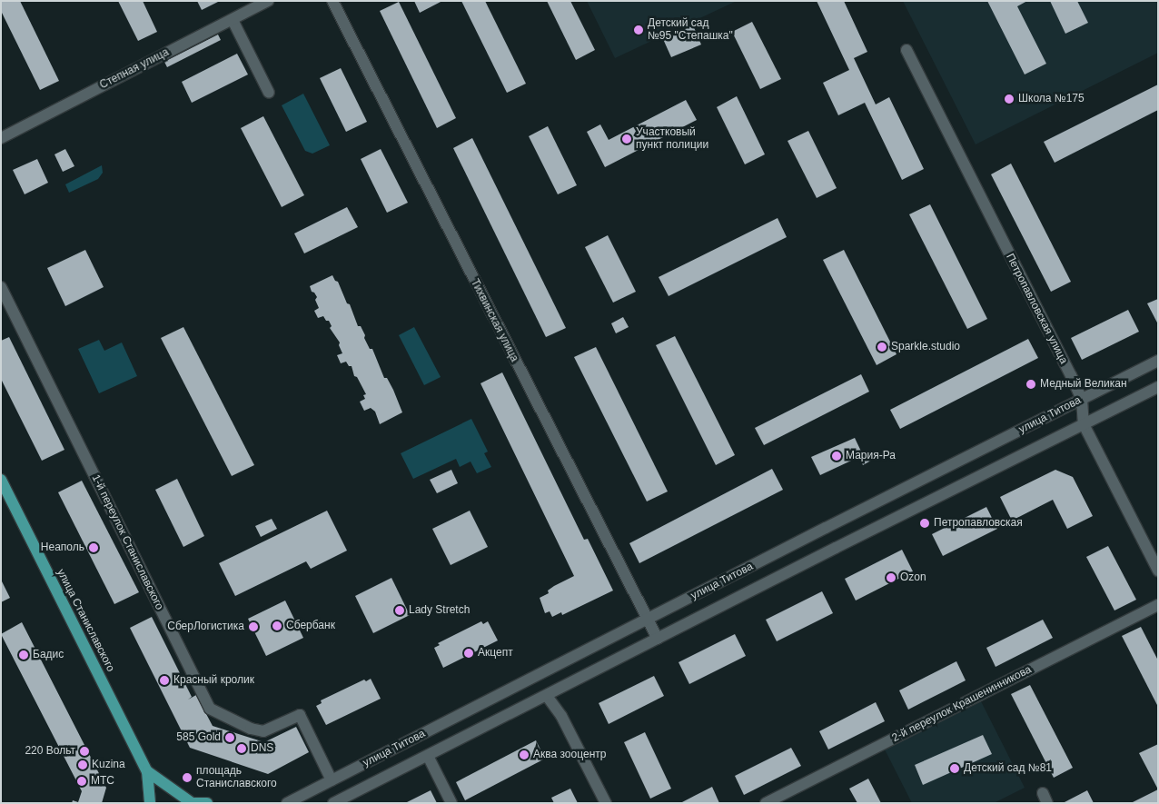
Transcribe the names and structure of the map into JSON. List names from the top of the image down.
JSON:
{
  "streets": {
    "main road": ["улица Станиславского"],
    "street": [
      "Степная улица",
      "Петропавловская улица",
      "Тихвинская улица",
      "улица Титова",
      "1-й переулок Станиславского",
      "2-й переулок Крашенинникова"
    ]
  },
  "crossings": [
    ["Петропавловская улица", "улица Титова"],
    ["Тихвинская улица", "улица Титова"],
    ["улица Титова", "1-й переулок Станиславского"]
  ],
  "places": [
    "Детский сад №95 \"Степашка\"",
    "Школа №175",
    "Участковый пункт полиции",
    "Sparkle.studio",
    "Медный Великан",
    "Мария-Ра",
    "Петропавловская",
    "Неаполь",
    "Ozon",
    "Lady Stretch",
    "Сбербанк",
    "СберЛогистика",
    "Акцепт",
    "Бадис",
    "Красный кролик",
    "585 Gold",
    "DNS",
    "220 Вольт",
    "Аква зооцентр",
    "Kuzina",
    "Детский сад №81",
    "площадь Станиславского",
    "МТС"
  ]
}
